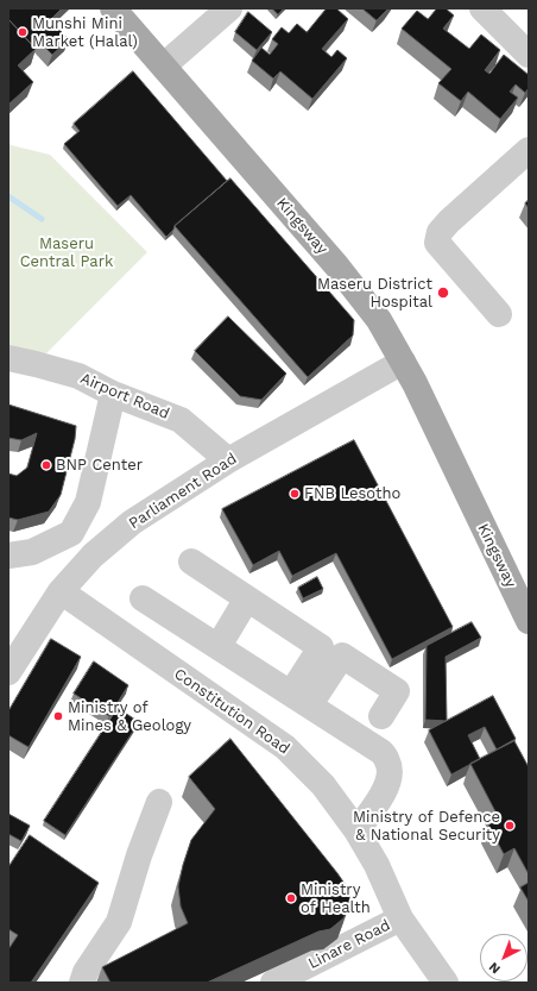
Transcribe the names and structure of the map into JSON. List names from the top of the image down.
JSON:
{
  "streets": {
    "main road": ["Kingsway"],
    "street": [
      "Airport Road",
      "Parliament Road",
      "Constitution Road",
      "Linare Road"
    ]
  },
  "crossings": [
    ["Kingsway", "Parliament Road"],
    ["Airport Road", "Parliament Road"],
    ["Parliament Road", "Constitution Road"],
    ["Constitution Road", "Linare Road"]
  ],
  "parks": ["Maseru Central Park"],
  "places": [
    "Munshi Mini Market (Halal)",
    "Maseru District Hospital",
    "BNP Center",
    "FNB Lesotho",
    "Ministry of Mines & Geology",
    "Ministry of Defence & National Security",
    "Ministry of Health"
  ],
  "north": "bottom left"
}
